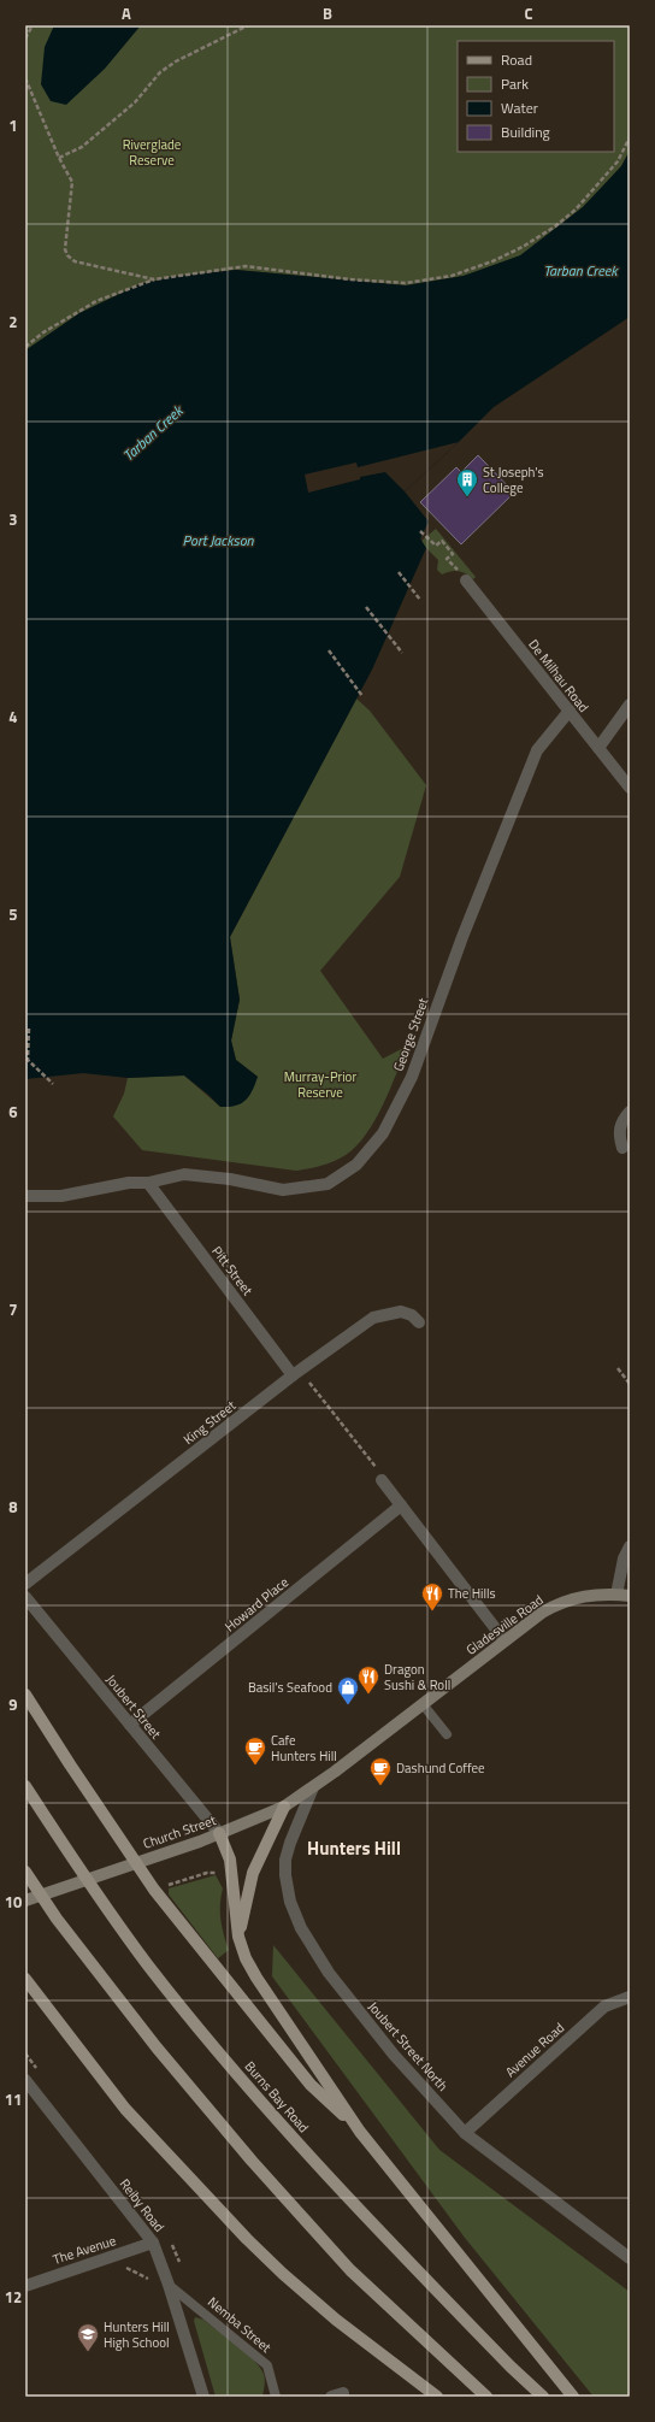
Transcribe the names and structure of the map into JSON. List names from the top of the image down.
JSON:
{
  "streets": {
    "main road": ["Gladesville Road", "Church Street", "Burns Bay Road"],
    "street": [
      "De Milhau Road",
      "George Street",
      "Pitt Street",
      "King Street",
      "Howard Place",
      "Joubert Street",
      "Joubert Street North",
      "Avenue Road",
      "Reiby Road",
      "The Avenue"
    ],
    "lane": ["Nemba Street"]
  },
  "crossings": [
    ["De Milhau Road", "George Street"],
    ["George Street", "Pitt Street"],
    ["Pitt Street", "King Street"],
    ["Howard Place", "Joubert Street"],
    ["Gladesville Road", "Church Street"],
    ["Joubert Street", "Church Street"],
    ["Church Street", "Joubert Street North"],
    ["Joubert Street North", "Avenue Road"],
    ["Reiby Road", "The Avenue"],
    ["Reiby Road", "Nemba Street"]
  ],
  "districts": ["Hunters Hill"],
  "water": ["Tarban Creek", "Port Jackson"],
  "parks": ["Riverglade Reserve", "Murray-Prior Reserve"],
  "places": {
    "building": ["St Joseph's College"],
    "restaurant": ["The Hills", "Dragon Sushi & Roll"],
    "shop": ["Basil’s Seafood"],
    "cafe": ["Cafe Hunters Hill", "Dashund Coffee"],
    "school or university": ["Hunters Hill High School"]
  },
  "legend": [
    "Road",
    "Park",
    "Water",
    "Building"
  ],
  "grid": {
    "columns": ["A", "B", "C"],
    "rows": [
      "1",
      "2",
      "3",
      "4",
      "5",
      "6",
      "7",
      "8",
      "9",
      "10",
      "11",
      "12"
    ]
  }
}
